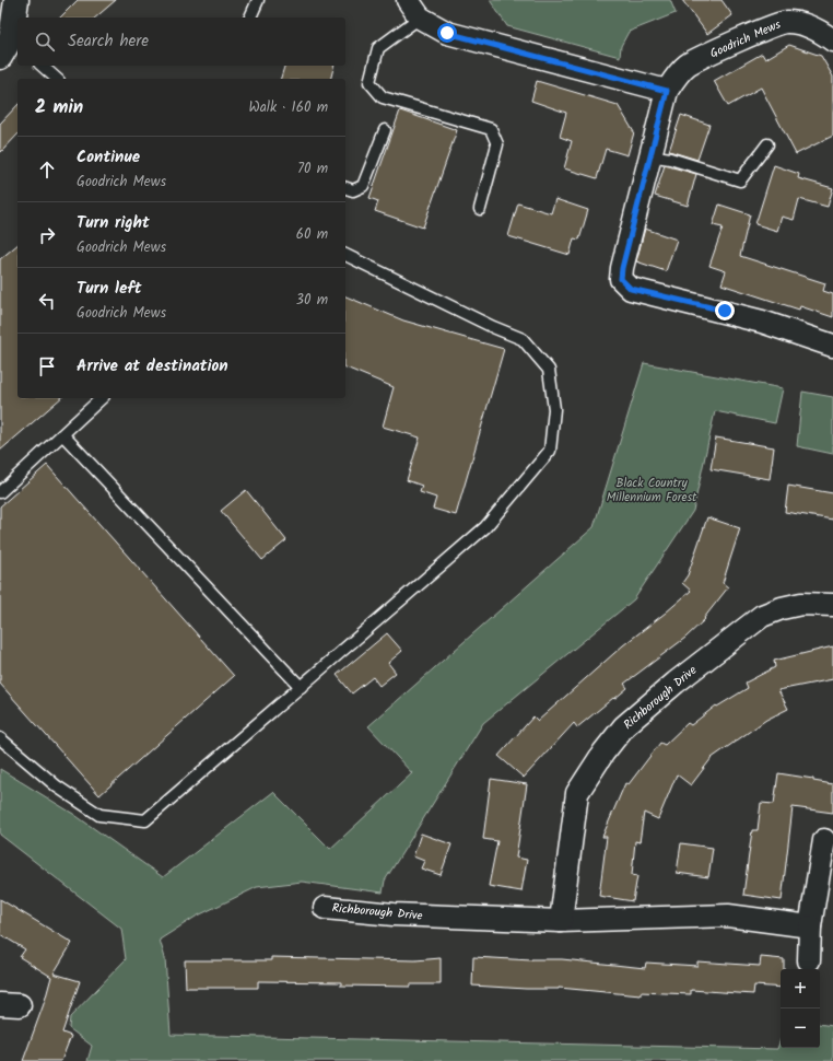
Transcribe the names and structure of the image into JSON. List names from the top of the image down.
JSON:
{
  "streets": {
    "street": ["Goodrich Mews", "Richborough Drive"]
  },
  "parks": ["Black Country Millennium Forest"],
  "page": {
    "search": "Search here",
    "heading": ["2 min", "Walk · 160 m"],
    "list": [
      ["Continue", "Goodrich Mews", "70 m"],
      ["Turn right", "Goodrich Mews", "60 m"],
      ["Turn left", "Goodrich Mews", "30 m"],
      "Arrive at destination"
    ],
    "map_buttons": ["+", "−"]
  }
}
